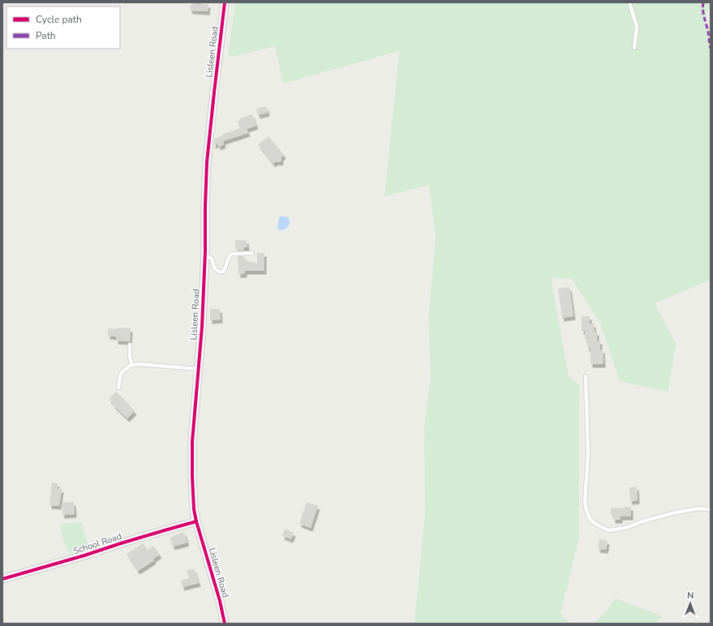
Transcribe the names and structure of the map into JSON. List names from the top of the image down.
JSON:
{
  "streets": {
    "street": ["Lisleen Road", "School Road"]
  },
  "crossings": [
    ["Lisleen Road", "School Road"]
  ],
  "legend": ["Cycle path", "Path"],
  "north": "top"
}
